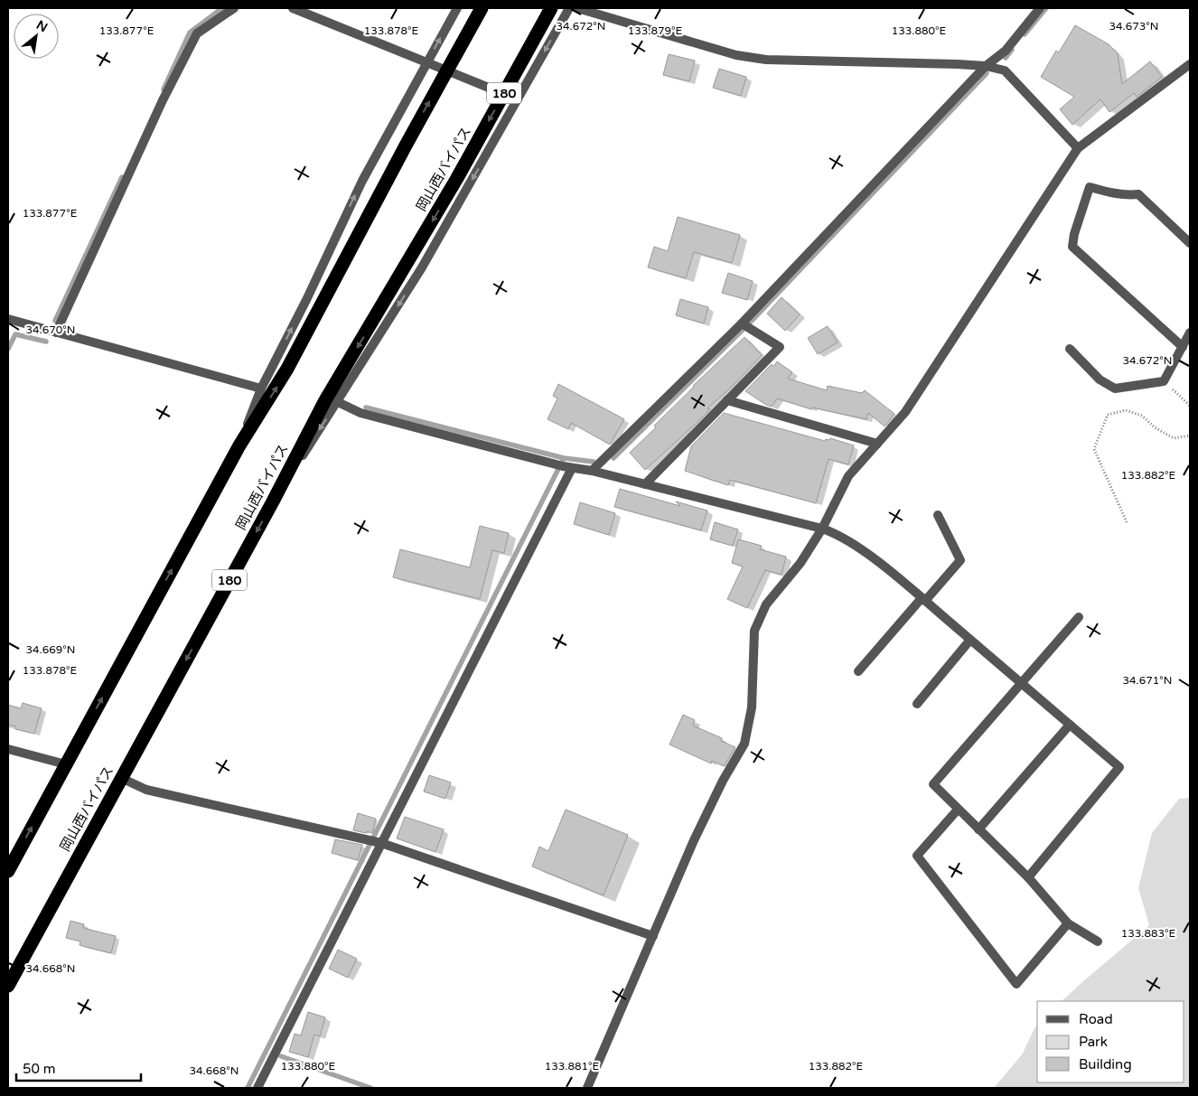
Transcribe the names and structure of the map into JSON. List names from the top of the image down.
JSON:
{
  "streets": {
    "highway": ["180", "岡山西バイパス"]
  },
  "legend": ["Road", "Park", "Building"],
  "scale_bar": "50 m",
  "north": "top right",
  "coordinates": [
    "34.672°N",
    "34.673°N",
    "133.878°E",
    "133.877°E",
    "133.879°E",
    "133.880°E",
    "34.670°N",
    "133.882°E",
    "34.669°N",
    "34.671°N",
    "133.883°E",
    "34.668°N",
    "133.881°E"
  ]
}
